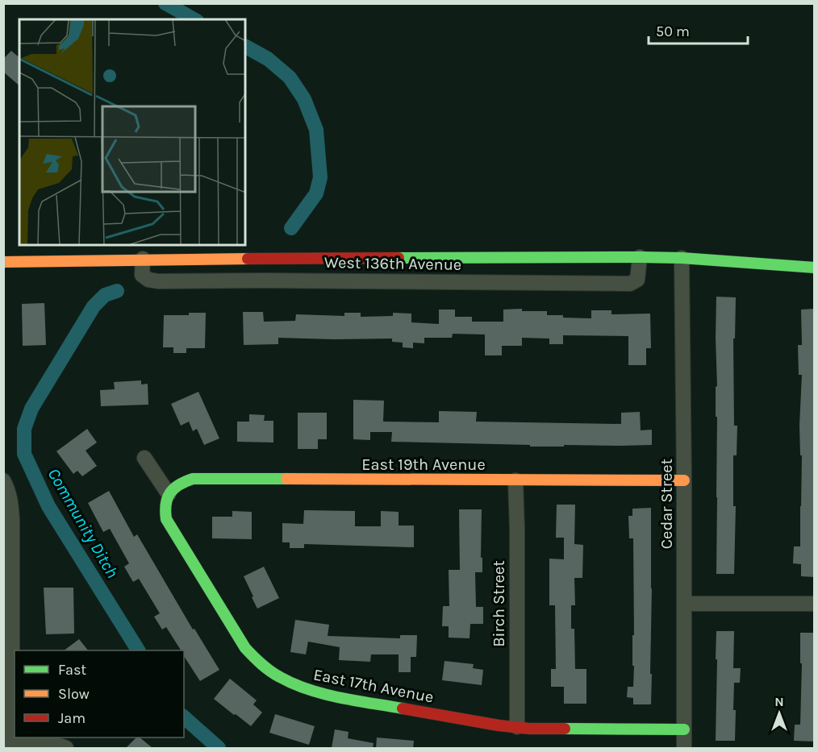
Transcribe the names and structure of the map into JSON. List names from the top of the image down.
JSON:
{
  "streets": {
    "street": [
      "West 136th Avenue",
      "East 19th Avenue",
      "Cedar Street",
      "Birch Street",
      "East 17th Avenue"
    ]
  },
  "crossings": [
    ["West 136th Avenue", "Cedar Street"],
    ["East 19th Avenue", "Cedar Street"],
    ["East 19th Avenue", "Birch Street"],
    ["East 19th Avenue", "East 17th Avenue"],
    ["Cedar Street", "East 17th Avenue"],
    ["Birch Street", "East 17th Avenue"]
  ],
  "water": ["Community Ditch"],
  "legend": ["Fast", "Slow", "Jam"],
  "scale_bar": "50 m",
  "north": "top"
}
